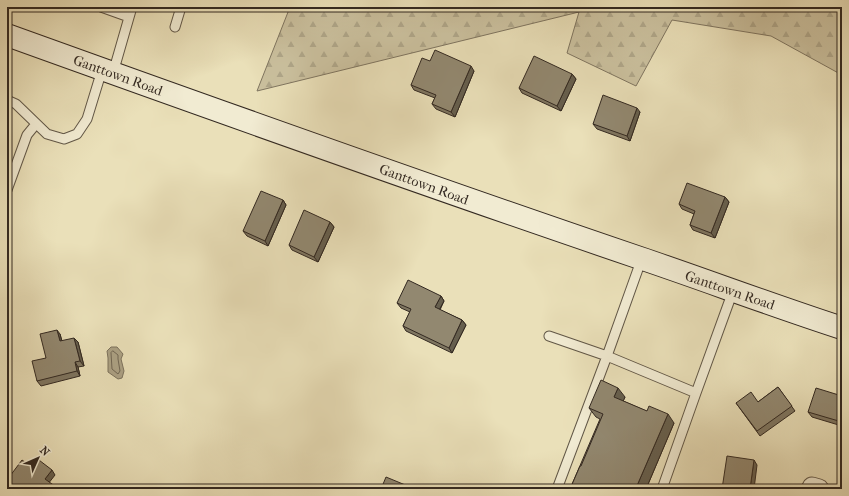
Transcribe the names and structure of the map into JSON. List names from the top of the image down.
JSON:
{
  "streets": {
    "street": ["Ganttown Road"]
  },
  "north": "top right"
}
